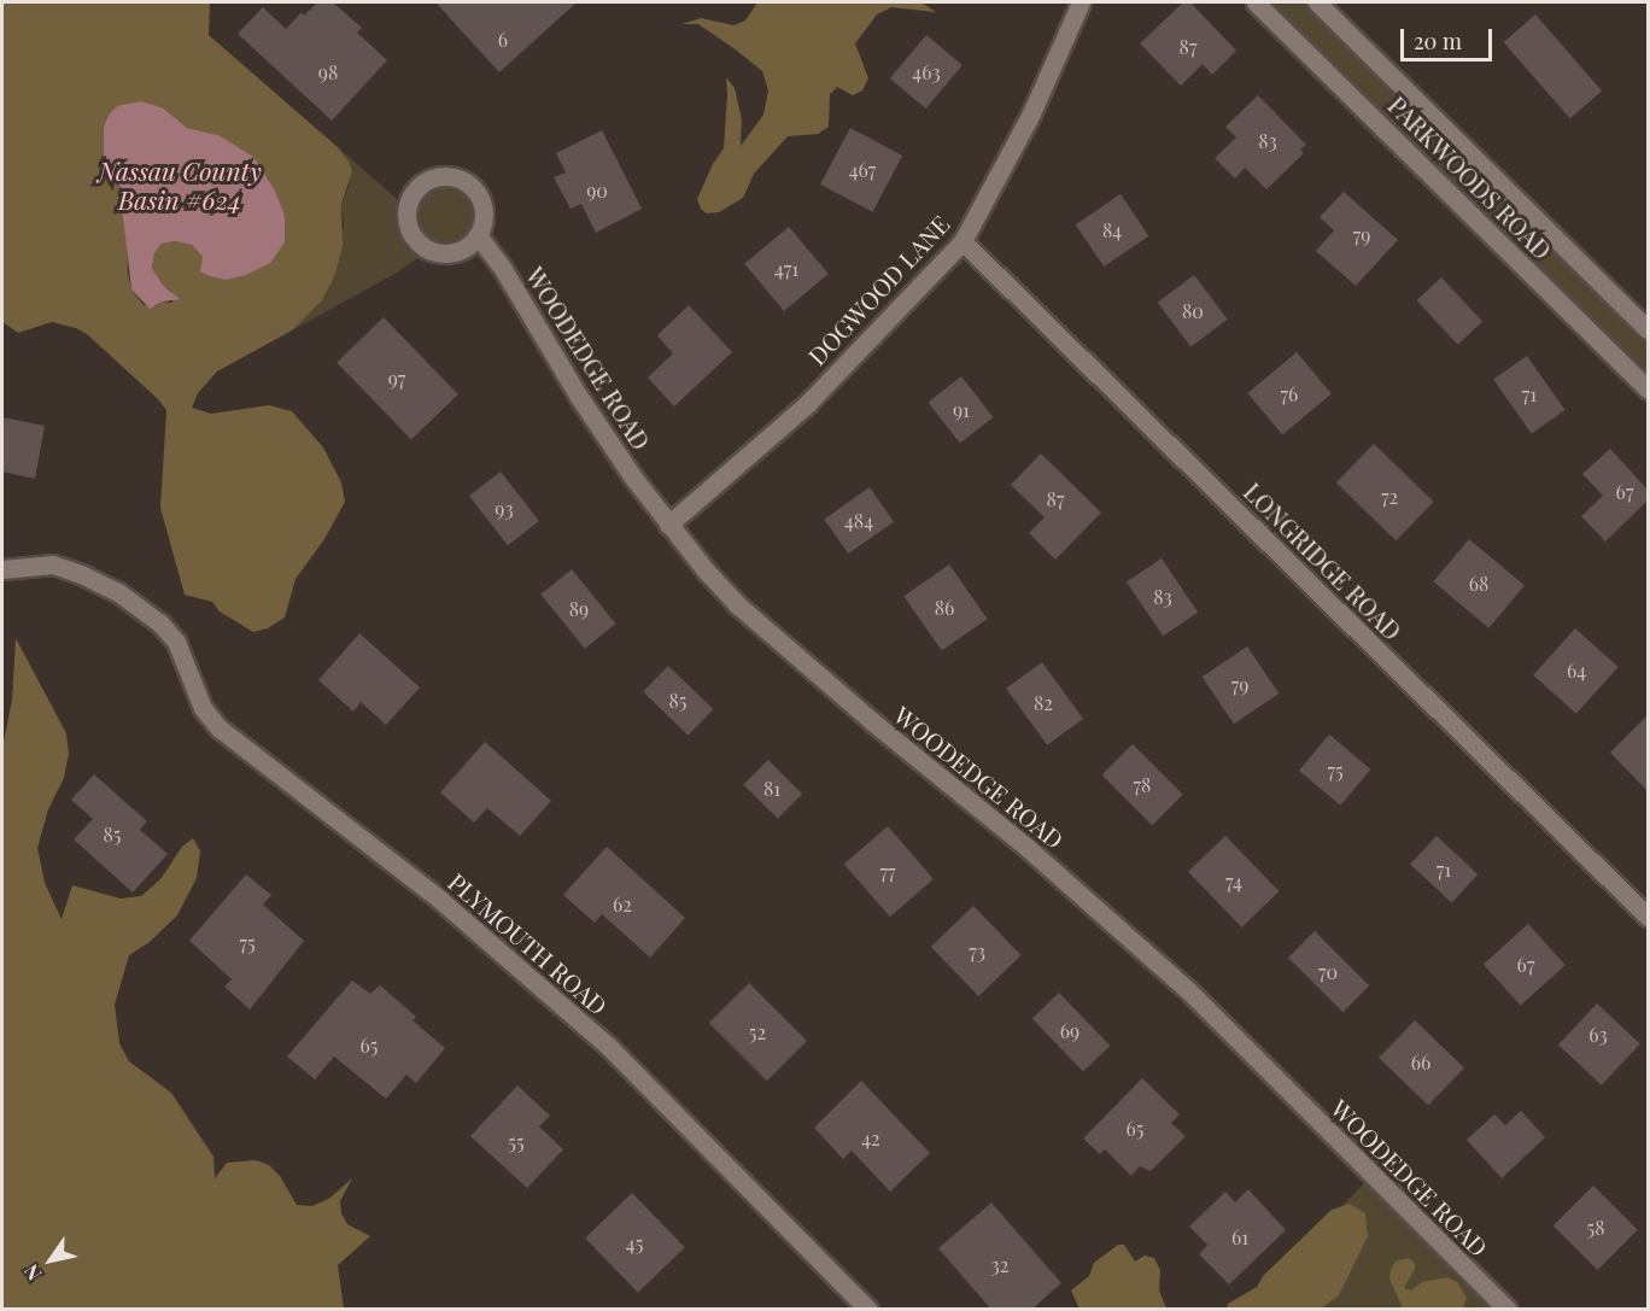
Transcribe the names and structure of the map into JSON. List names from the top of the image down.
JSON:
{
  "streets": {
    "street": [
      "PARKWOODS ROAD",
      "DOGWOOD LANE",
      "WOODEDGE ROAD",
      "LONGRIDGE ROAD",
      "PLYMOUTH ROAD"
    ]
  },
  "crossings": [
    ["DOGWOOD LANE", "WOODEDGE ROAD"],
    ["DOGWOOD LANE", "LONGRIDGE ROAD"]
  ],
  "water": ["Nassau County Basin #624"],
  "house_numbers": [
    "6",
    "87",
    "98",
    "463",
    "83",
    "467",
    "90",
    "84",
    "79",
    "471",
    "80",
    "97",
    "76",
    "71",
    "91",
    "67",
    "72",
    "87",
    "93",
    "484",
    "68",
    "83",
    "86",
    "89",
    "64",
    "79",
    "85",
    "82",
    "75",
    "78",
    "81",
    "85",
    "71",
    "77",
    "74",
    "62",
    "75",
    "73",
    "67",
    "70",
    "69",
    "52",
    "63",
    "65",
    "66",
    "65",
    "42",
    "55",
    "58",
    "61",
    "45",
    "32"
  ],
  "scale_bar": "20 m",
  "north": "bottom left"
}
